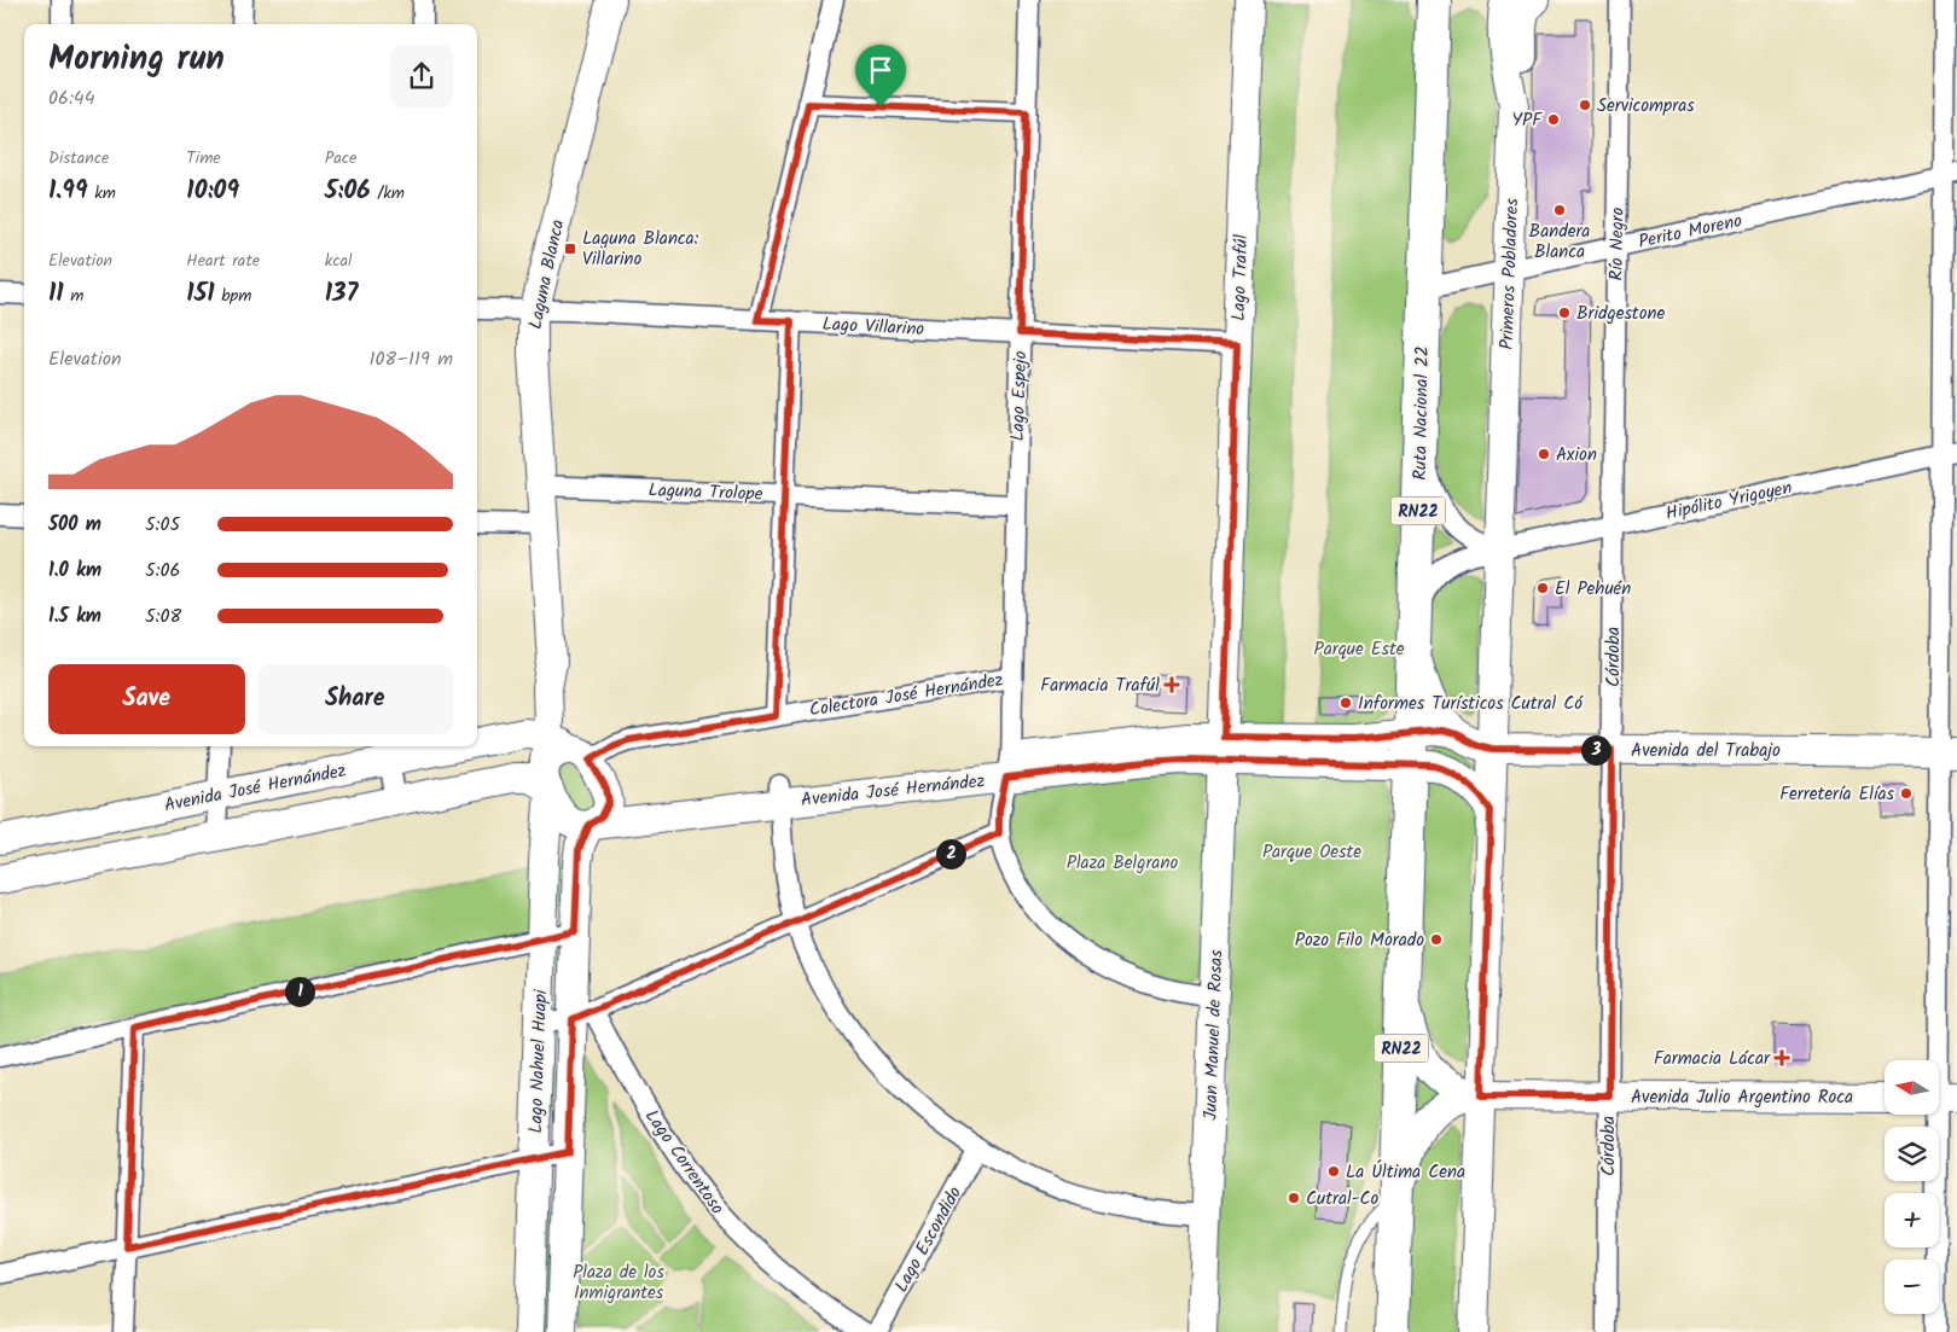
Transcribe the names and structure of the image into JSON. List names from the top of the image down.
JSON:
{
  "streets": {
    "highway": ["Ruta Nacional 22", "RN22"],
    "street": [
      "Perito Moreno",
      "Río Negro",
      "Laguna Blanca",
      "Primeros Pobladores",
      "Lago Trafúl",
      "Lago Villarino",
      "Lago Espejo",
      "Laguna Trolope",
      "Hipólito Yrigoyen",
      "Córdoba",
      "Colectora José Hernández",
      "Avenida del Trabajo",
      "Avenida José Hernández",
      "Juan Manuel de Rosas",
      "Lago Nahuel Huapi",
      "Avenida Julio Argentino Roca",
      "Lago Correntoso",
      "Lago Escondido"
    ]
  },
  "crossings": [
    ["Perito Moreno", "Río Negro"],
    ["Perito Moreno", "Primeros Pobladores"],
    ["Perito Moreno", "Ruta Nacional 22"],
    ["Río Negro", "Hipólito Yrigoyen"],
    ["Río Negro", "Córdoba"],
    ["Laguna Blanca", "Lago Villarino"],
    ["Laguna Blanca", "Laguna Trolope"],
    ["Laguna Blanca", "Colectora José Hernández"],
    ["Laguna Blanca", "Avenida José Hernández"],
    ["Laguna Blanca", "Lago Nahuel Huapi"],
    ["Primeros Pobladores", "Hipólito Yrigoyen"],
    ["Primeros Pobladores", "Avenida del Trabajo"],
    ["Primeros Pobladores", "Avenida Julio Argentino Roca"],
    ["Lago Trafúl", "Lago Villarino"],
    ["Lago Trafúl", "Avenida José Hernández"],
    ["Lago Trafúl", "Juan Manuel de Rosas"],
    ["Lago Villarino", "Lago Espejo"],
    ["Lago Espejo", "Laguna Trolope"],
    ["Lago Espejo", "Colectora José Hernández"],
    ["Lago Espejo", "Avenida José Hernández"],
    ["Lago Espejo", "Juan Manuel de Rosas"],
    ["Ruta Nacional 22", "Hipólito Yrigoyen"],
    ["Ruta Nacional 22", "Avenida del Trabajo"],
    ["Ruta Nacional 22", "Avenida José Hernández"],
    ["Ruta Nacional 22", "Avenida Julio Argentino Roca"],
    ["Hipólito Yrigoyen", "Córdoba"],
    ["Hipólito Yrigoyen", "Avenida del Trabajo"],
    ["Córdoba", "Avenida del Trabajo"],
    ["Córdoba", "Avenida Julio Argentino Roca"],
    ["Colectora José Hernández", "Avenida José Hernández"],
    ["Colectora José Hernández", "Lago Nahuel Huapi"],
    ["Avenida del Trabajo", "Avenida José Hernández"],
    ["Avenida José Hernández", "Juan Manuel de Rosas"],
    ["Avenida José Hernández", "Lago Nahuel Huapi"],
    ["Lago Nahuel Huapi", "Lago Correntoso"]
  ],
  "parks": [
    "Parque Este",
    "Parque Oeste",
    "Plaza Belgrano",
    "Plaza de los Inmigrantes"
  ],
  "places": {
    "other": [
      "Servicompras",
      "YPF",
      "Bandera Blanca",
      "Bridgestone",
      "Axion",
      "El Pehuén",
      "Informes Turísticos Cutral Có",
      "Ferretería Elías",
      "Pozo Filo Morado",
      "La Última Cena",
      "Cutral-Co"
    ],
    "transit": ["Laguna Blanca: Villarino"],
    "health": ["Farmacia Trafúl", "Farmacia Lácar"]
  },
  "north": "left",
  "page": {
    "heading": ["Morning run", "06:44"],
    "stats": [
      ["Distance", "1.99 km"],
      ["Time", "10:09"],
      ["Pace", "5:06 /km"],
      ["Elevation", "11 m"],
      ["Heart rate", "151 bpm"],
      ["kcal", "137"]
    ],
    "chart": ["Elevation", "108–119 m"],
    "list": [
      {
        "name": "500 m",
        "note": "5:05"
      },
      {
        "name": "1.0 km",
        "note": "5:06"
      },
      {
        "name": "1.5 km",
        "note": "5:08"
      }
    ],
    "buttons": ["Save", "Share"],
    "pins": ["3", "2", "1"],
    "map_buttons": ["+", "−"]
  }
}
